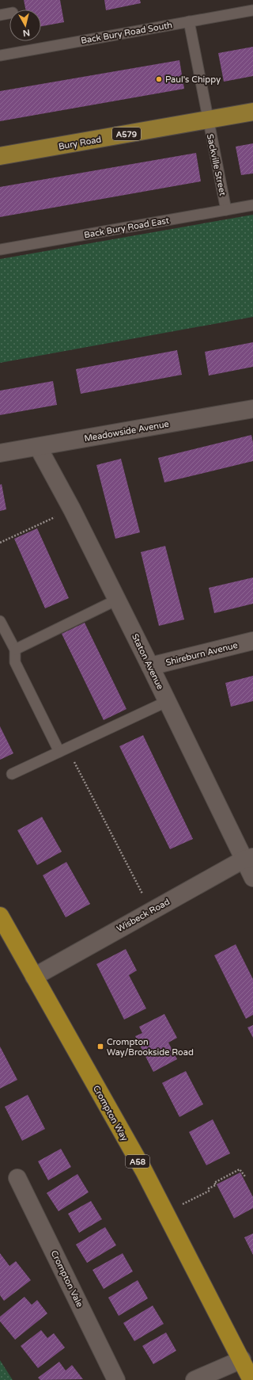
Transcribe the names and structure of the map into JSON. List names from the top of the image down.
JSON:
{
  "streets": {
    "highway": ["Crompton Way", "A58"],
    "main road": ["A579", "Bury Road"],
    "street": [
      "Meadowside Avenue",
      "Shireburn Avenue",
      "Staton Avenue",
      "Wisbeck Road",
      "Crompton Vale"
    ],
    "lane": ["Back Bury Road South", "Sackville Street", "Back Bury Road East"]
  },
  "crossings": [
    ["Back Bury Road South", "Sackville Street"],
    ["Bury Road", "Sackville Street"],
    ["Sackville Street", "Back Bury Road East"],
    ["Meadowside Avenue", "Staton Avenue"],
    ["Shireburn Avenue", "Staton Avenue"],
    ["Staton Avenue", "Wisbeck Road"],
    ["Wisbeck Road", "Crompton Way"]
  ],
  "places": {
    "other": ["Paul's Chippy"],
    "transit": ["Crompton Way/Brookside Road"]
  },
  "north": "bottom"
}
